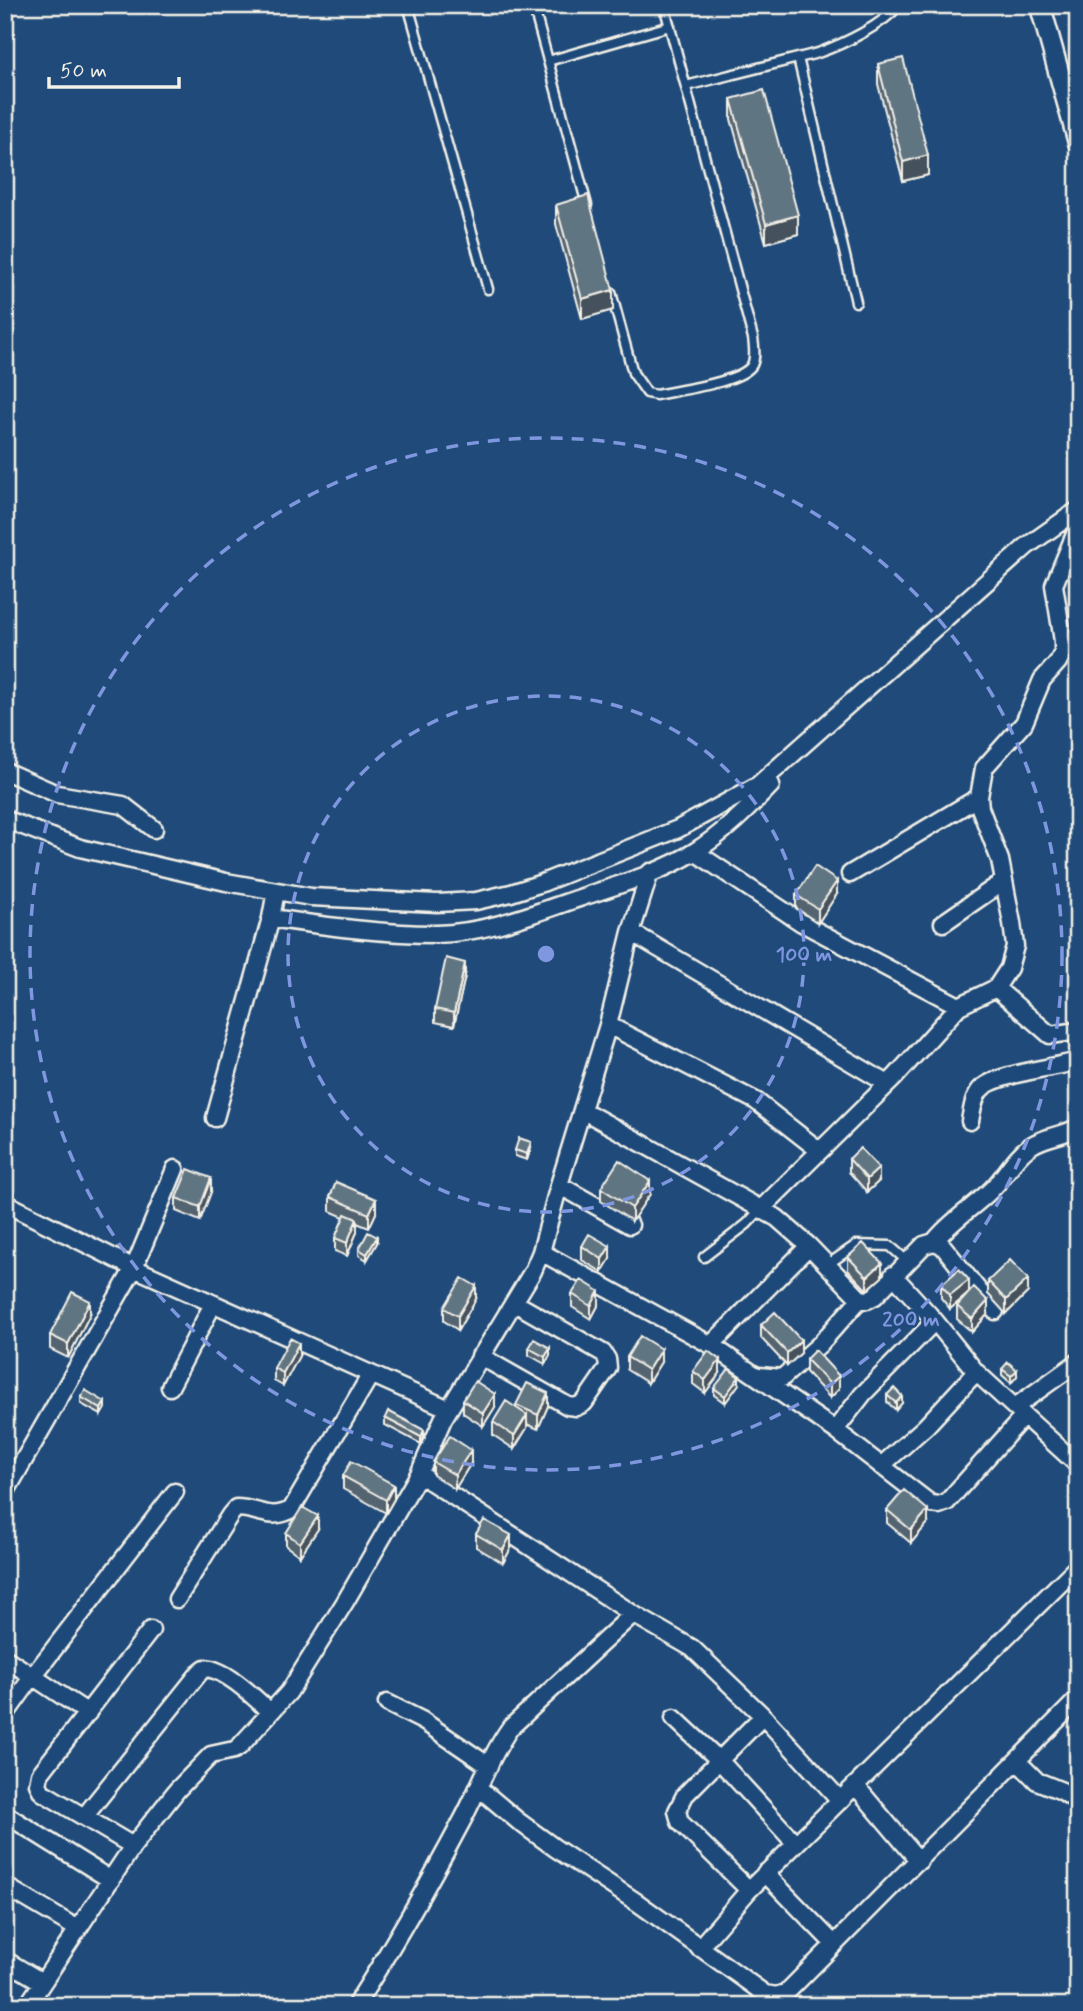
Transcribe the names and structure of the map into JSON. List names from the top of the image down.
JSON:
{
  "scale_bar": "50 m",
  "rings": ["100 m", "200 m"]
}
